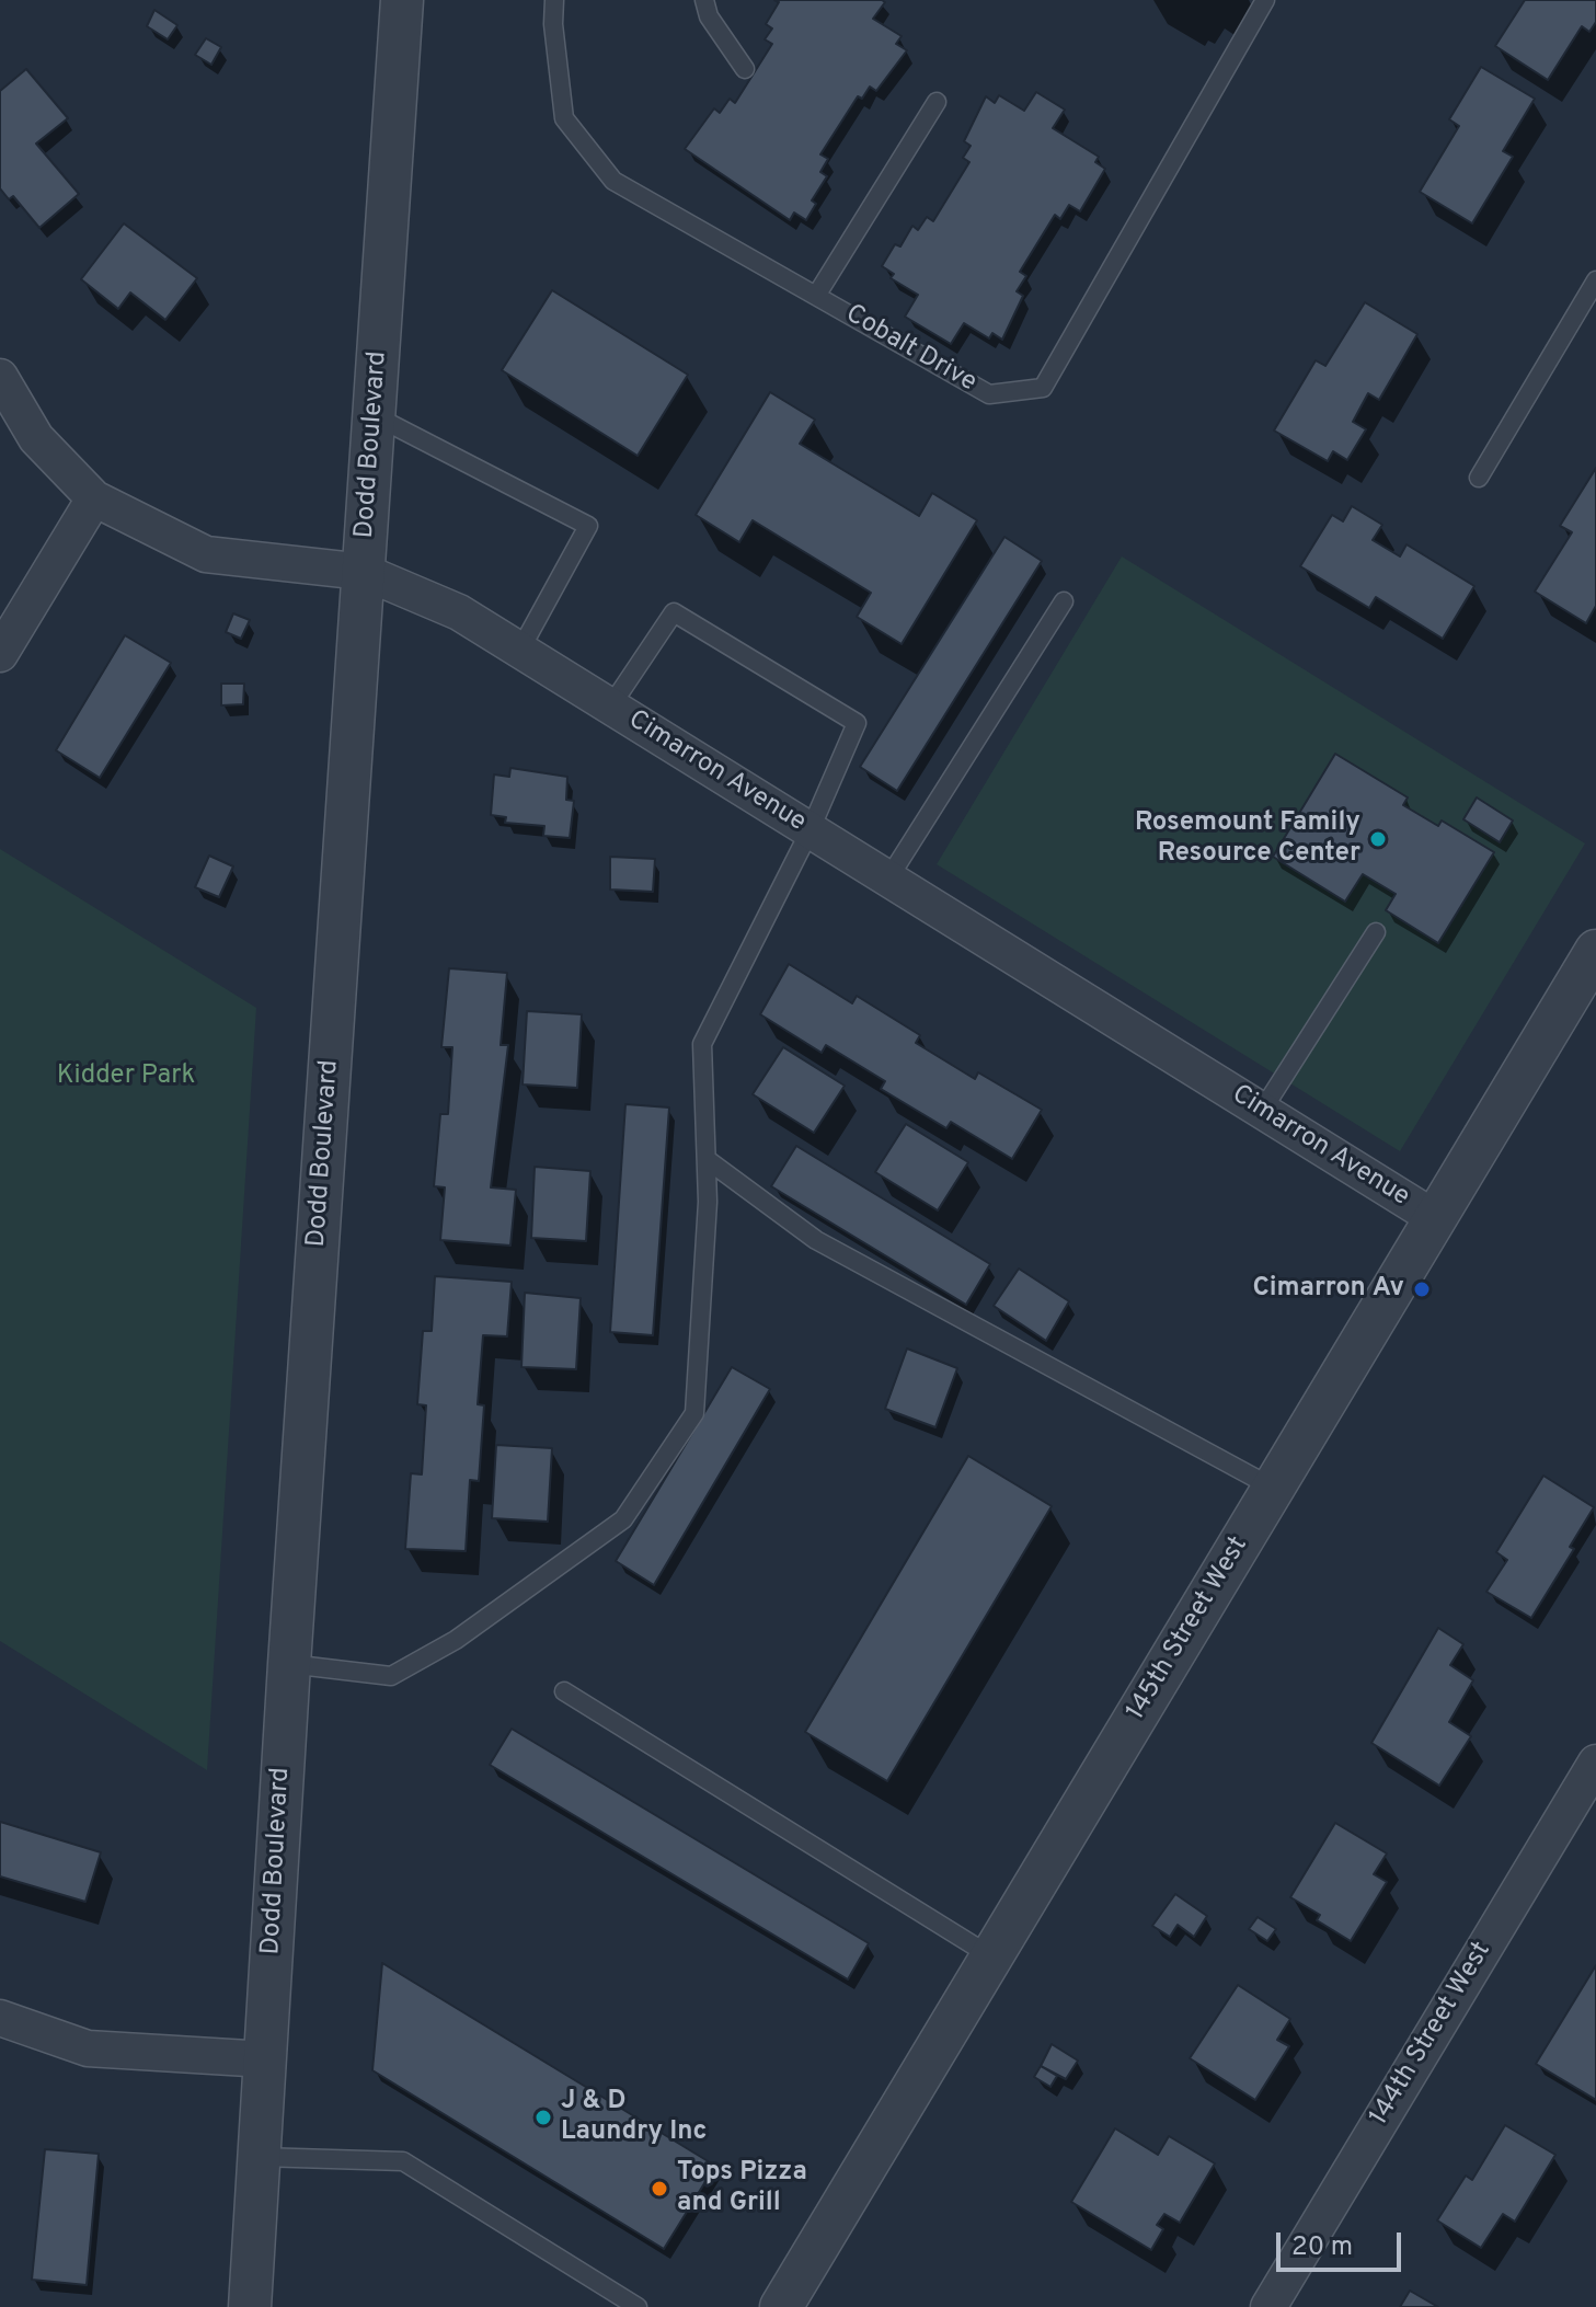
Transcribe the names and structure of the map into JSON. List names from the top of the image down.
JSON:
{
  "streets": {
    "street": [
      "Dodd Boulevard",
      "Cimarron Avenue",
      "145th Street West",
      "144th Street West"
    ],
    "lane": ["Cobalt Drive"]
  },
  "crossings": [
    ["Dodd Boulevard", "Cimarron Avenue"],
    ["Cimarron Avenue", "145th Street West"]
  ],
  "parks": ["Kidder Park"],
  "places": [
    "Rosemount Family Resource Center",
    "Cimarron Av",
    "J & D Laundry Inc",
    "Tops Pizza and Grill"
  ],
  "scale_bar": "20 m"
}
